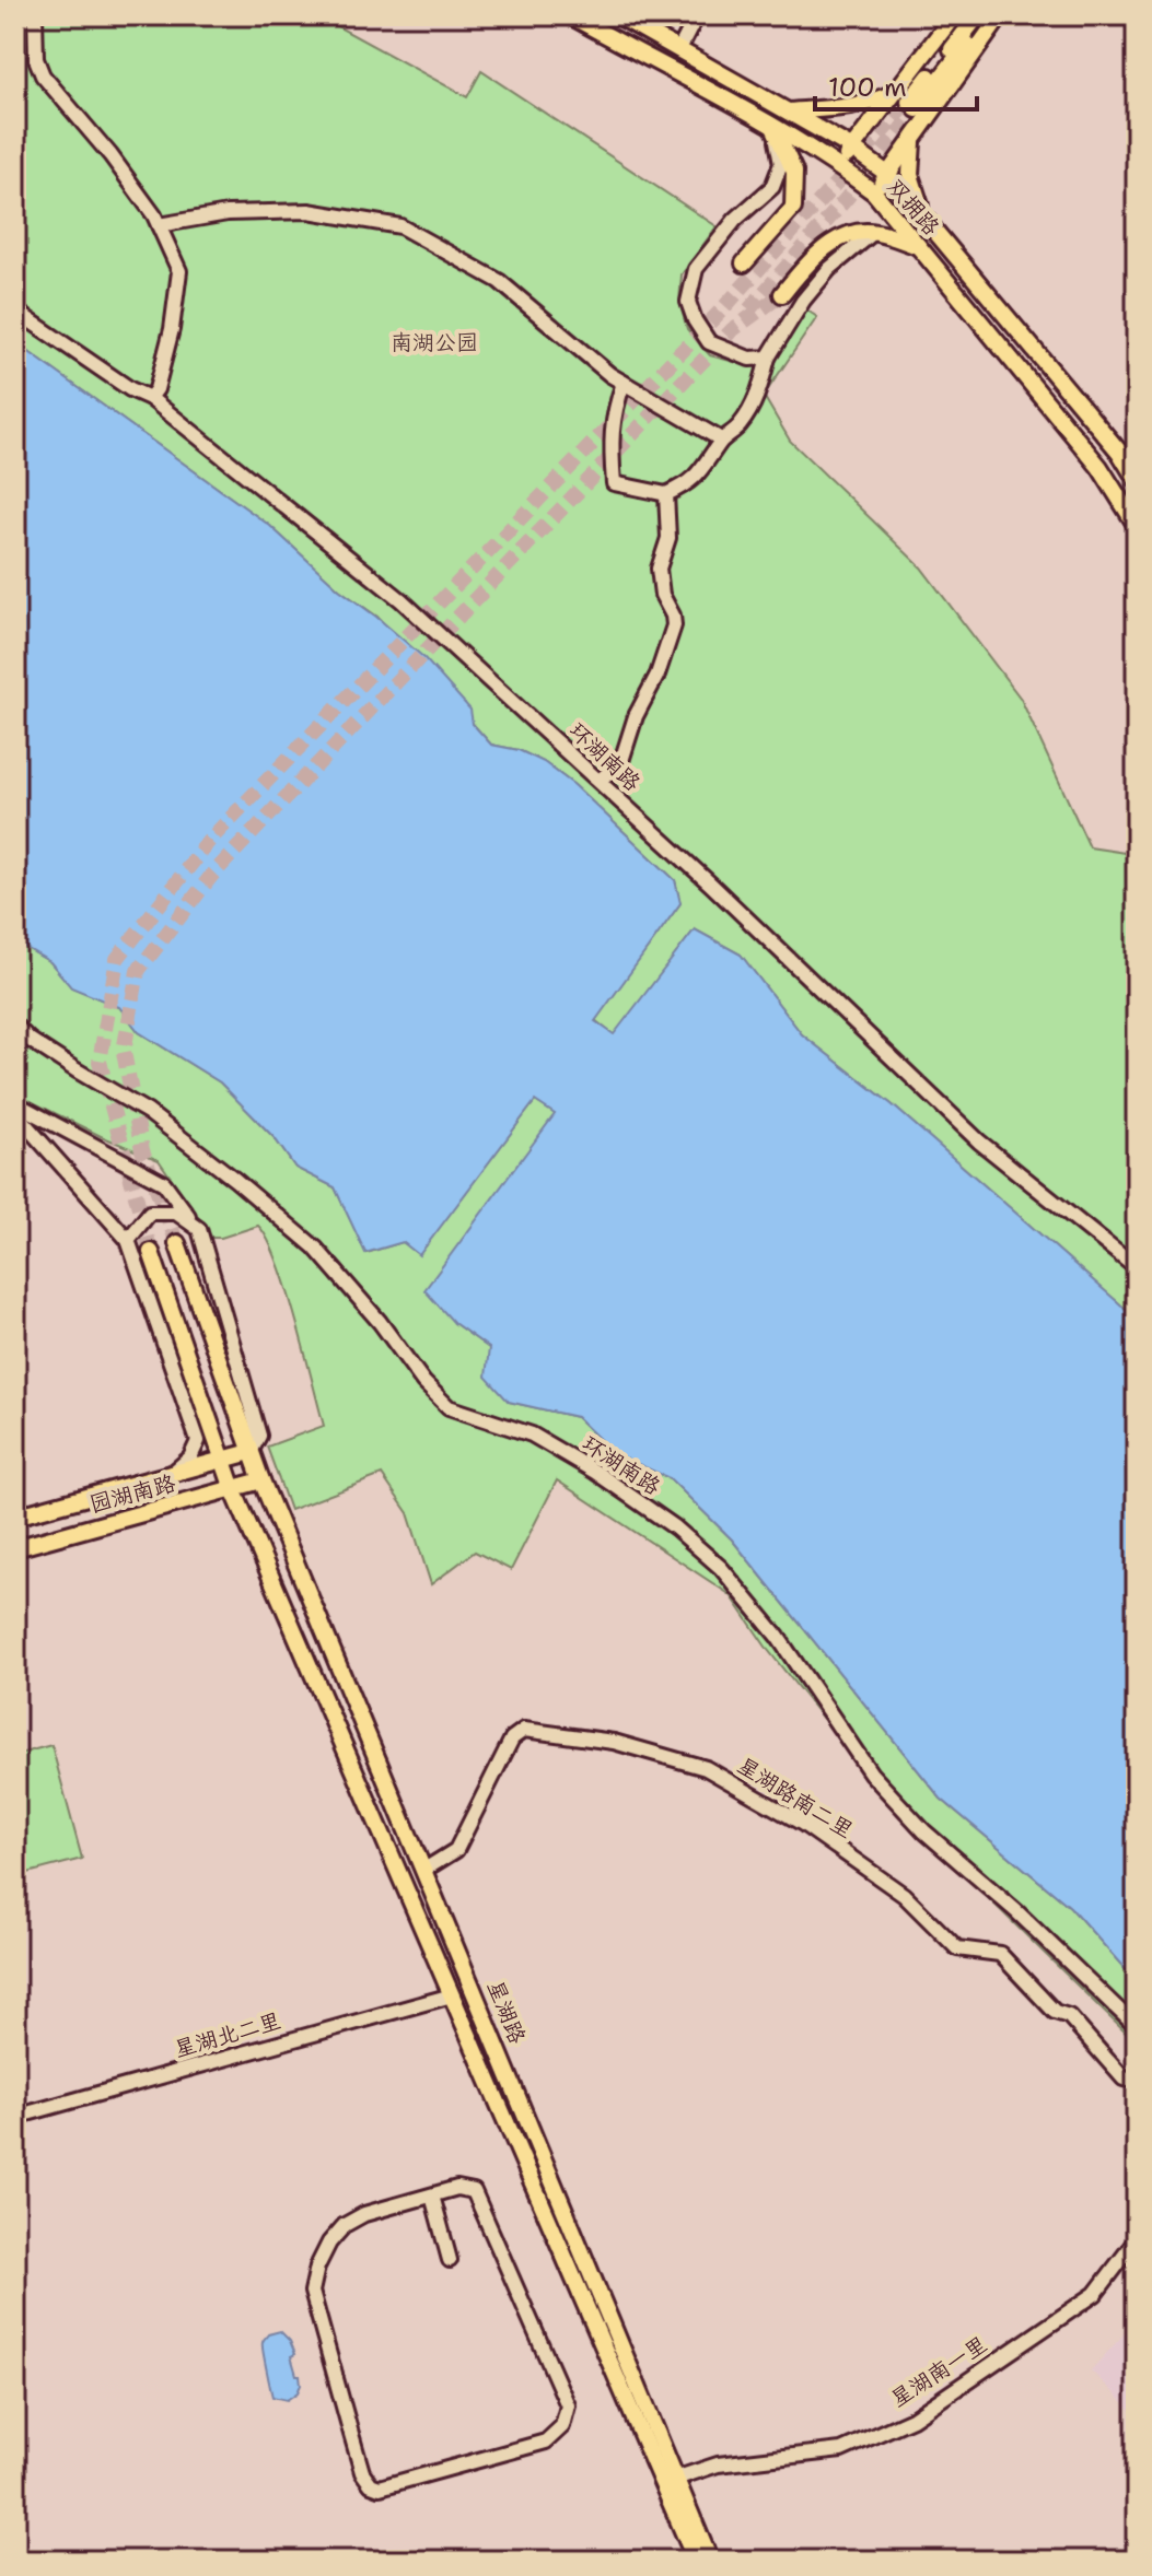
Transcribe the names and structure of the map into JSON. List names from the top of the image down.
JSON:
{
  "streets": {
    "main road": ["双拥路", "园湖南路", "星湖路"],
    "street": [
      "环湖南路",
      "星湖路南二里",
      "星湖北二里",
      "星湖南一里"
    ]
  },
  "crossings": [
    ["园湖南路", "星湖路"],
    ["星湖路南二里", "星湖路"],
    ["星湖路", "星湖北二里"],
    ["星湖路", "星湖南一里"]
  ],
  "parks": ["南湖公园"],
  "scale_bar": "100 m"
}
